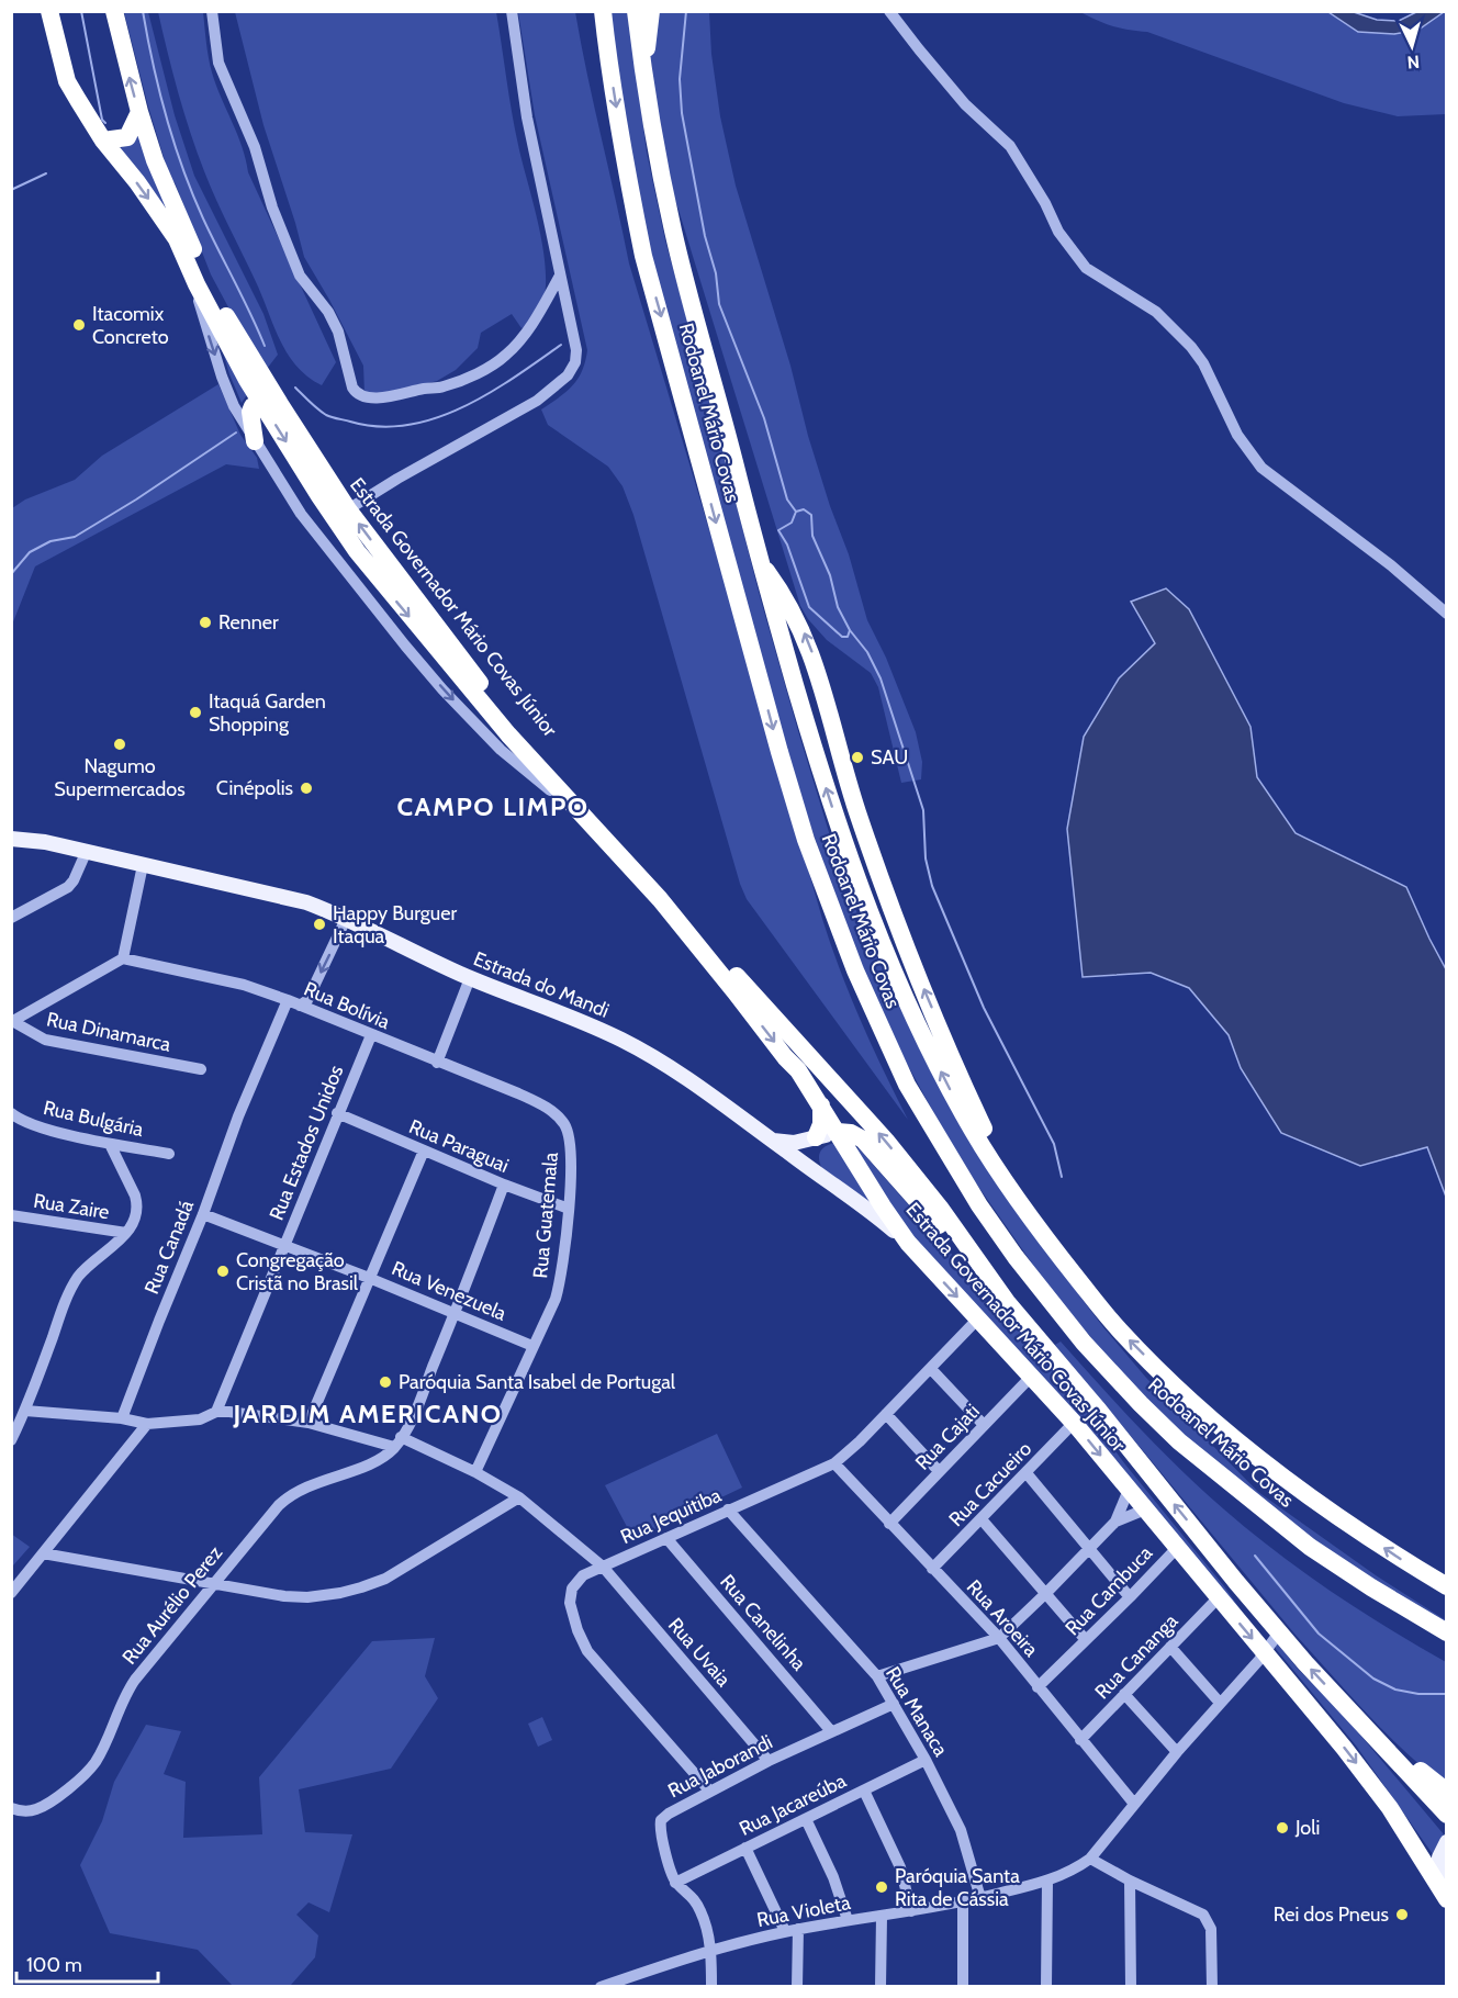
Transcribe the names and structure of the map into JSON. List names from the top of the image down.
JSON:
{
  "streets": {
    "highway": ["Rodoanel Mário Covas", "Estrada Governador Mário Covas Júnior"],
    "main road": ["Estrada do Mandi"],
    "street": [
      "Rua Bolívia",
      "Rua Dinamarca",
      "Rua Bulgária",
      "Rua Estados Unidos",
      "Rua Paraguai",
      "Rua Zaire",
      "Rua Guatemala",
      "Rua Canadá",
      "Rua Venezuela",
      "Rua Cajati",
      "Rua Cacueiro",
      "Rua Jequitiba",
      "Rua Cambuca",
      "Rua Aurélio Perez",
      "Rua Aroeira",
      "Rua Canelinha",
      "Rua Uvaia",
      "Rua Cananga",
      "Rua Manaca",
      "Rua Jaborandi",
      "Rua Jacareúba",
      "Rua Violeta"
    ]
  },
  "crossings": [
    ["Estrada Governador Mário Covas Júnior", "Estrada do Mandi"],
    ["Estrada Governador Mário Covas Júnior", "Rua Cajati"],
    ["Estrada Governador Mário Covas Júnior", "Rua Cacueiro"],
    ["Estrada Governador Mário Covas Júnior", "Rua Jequitiba"],
    ["Estrada Governador Mário Covas Júnior", "Rua Cambuca"],
    ["Estrada Governador Mário Covas Júnior", "Rua Cananga"],
    ["Estrada Governador Mário Covas Júnior", "Rua Violeta"],
    ["Rua Bolívia", "Rua Estados Unidos"],
    ["Rua Bolívia", "Rua Guatemala"],
    ["Rua Bolívia", "Rua Canadá"],
    ["Rua Estados Unidos", "Rua Paraguai"],
    ["Rua Estados Unidos", "Rua Venezuela"],
    ["Rua Estados Unidos", "Rua Uvaia"],
    ["Rua Paraguai", "Rua Guatemala"],
    ["Rua Guatemala", "Rua Venezuela"],
    ["Rua Guatemala", "Rua Uvaia"],
    ["Rua Canadá", "Rua Venezuela"],
    ["Rua Cajati", "Rua Aroeira"],
    ["Rua Cacueiro", "Rua Aroeira"],
    ["Rua Jequitiba", "Rua Aroeira"],
    ["Rua Jequitiba", "Rua Canelinha"],
    ["Rua Jequitiba", "Rua Uvaia"],
    ["Rua Jequitiba", "Rua Manaca"],
    ["Rua Jequitiba", "Rua Jaborandi"],
    ["Rua Cambuca", "Rua Aroeira"],
    ["Rua Aurélio Perez", "Rua Uvaia"],
    ["Rua Aroeira", "Rua Cananga"],
    ["Rua Aroeira", "Rua Violeta"],
    ["Rua Canelinha", "Rua Jaborandi"],
    ["Rua Uvaia", "Rua Jaborandi"],
    ["Rua Manaca", "Rua Jaborandi"],
    ["Rua Manaca", "Rua Jacareúba"],
    ["Rua Manaca", "Rua Violeta"],
    ["Rua Jaborandi", "Rua Jacareúba"],
    ["Rua Jaborandi", "Rua Violeta"]
  ],
  "districts": ["CAMPO LIMPO", "JARDIM AMERICANO"],
  "places": [
    "Itacomix Concreto",
    "Renner",
    "Itaquá Garden Shopping",
    "Nagumo Supermercados",
    "SAU",
    "Cinépolis",
    "Happy Burguer Itaqua",
    "Congregação Cristã no Brasil",
    "Paróquia Santa Isabel de Portugal",
    "Joli",
    "Paróquia Santa Rita de Cássia",
    "Rei dos Pneus"
  ],
  "scale_bar": "100 m",
  "north": "bottom"
}
